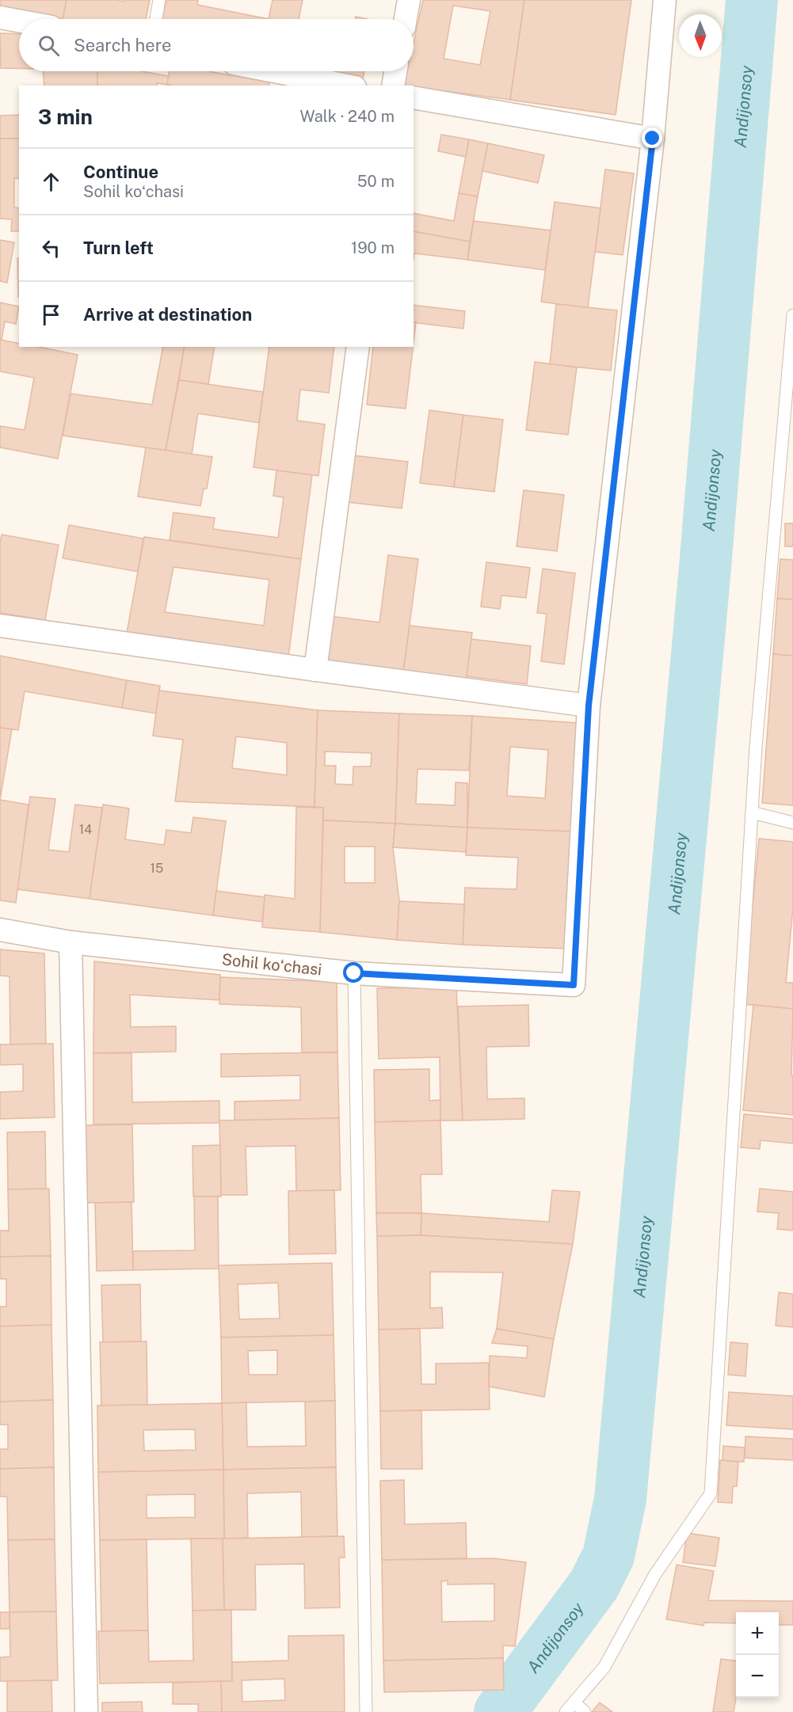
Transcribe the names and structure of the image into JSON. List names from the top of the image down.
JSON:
{
  "streets": {
    "street": ["Sohil koʻchasi"]
  },
  "water": ["Andijonsoy"],
  "house_numbers": ["14", "15"],
  "north": "bottom",
  "page": {
    "search": "Search here",
    "heading": ["3 min", "Walk · 240 m"],
    "list": [
      ["Continue", "Sohil koʻchasi", "50 m"],
      ["Turn left", "190 m"],
      "Arrive at destination"
    ],
    "map_buttons": ["+", "−"]
  }
}
